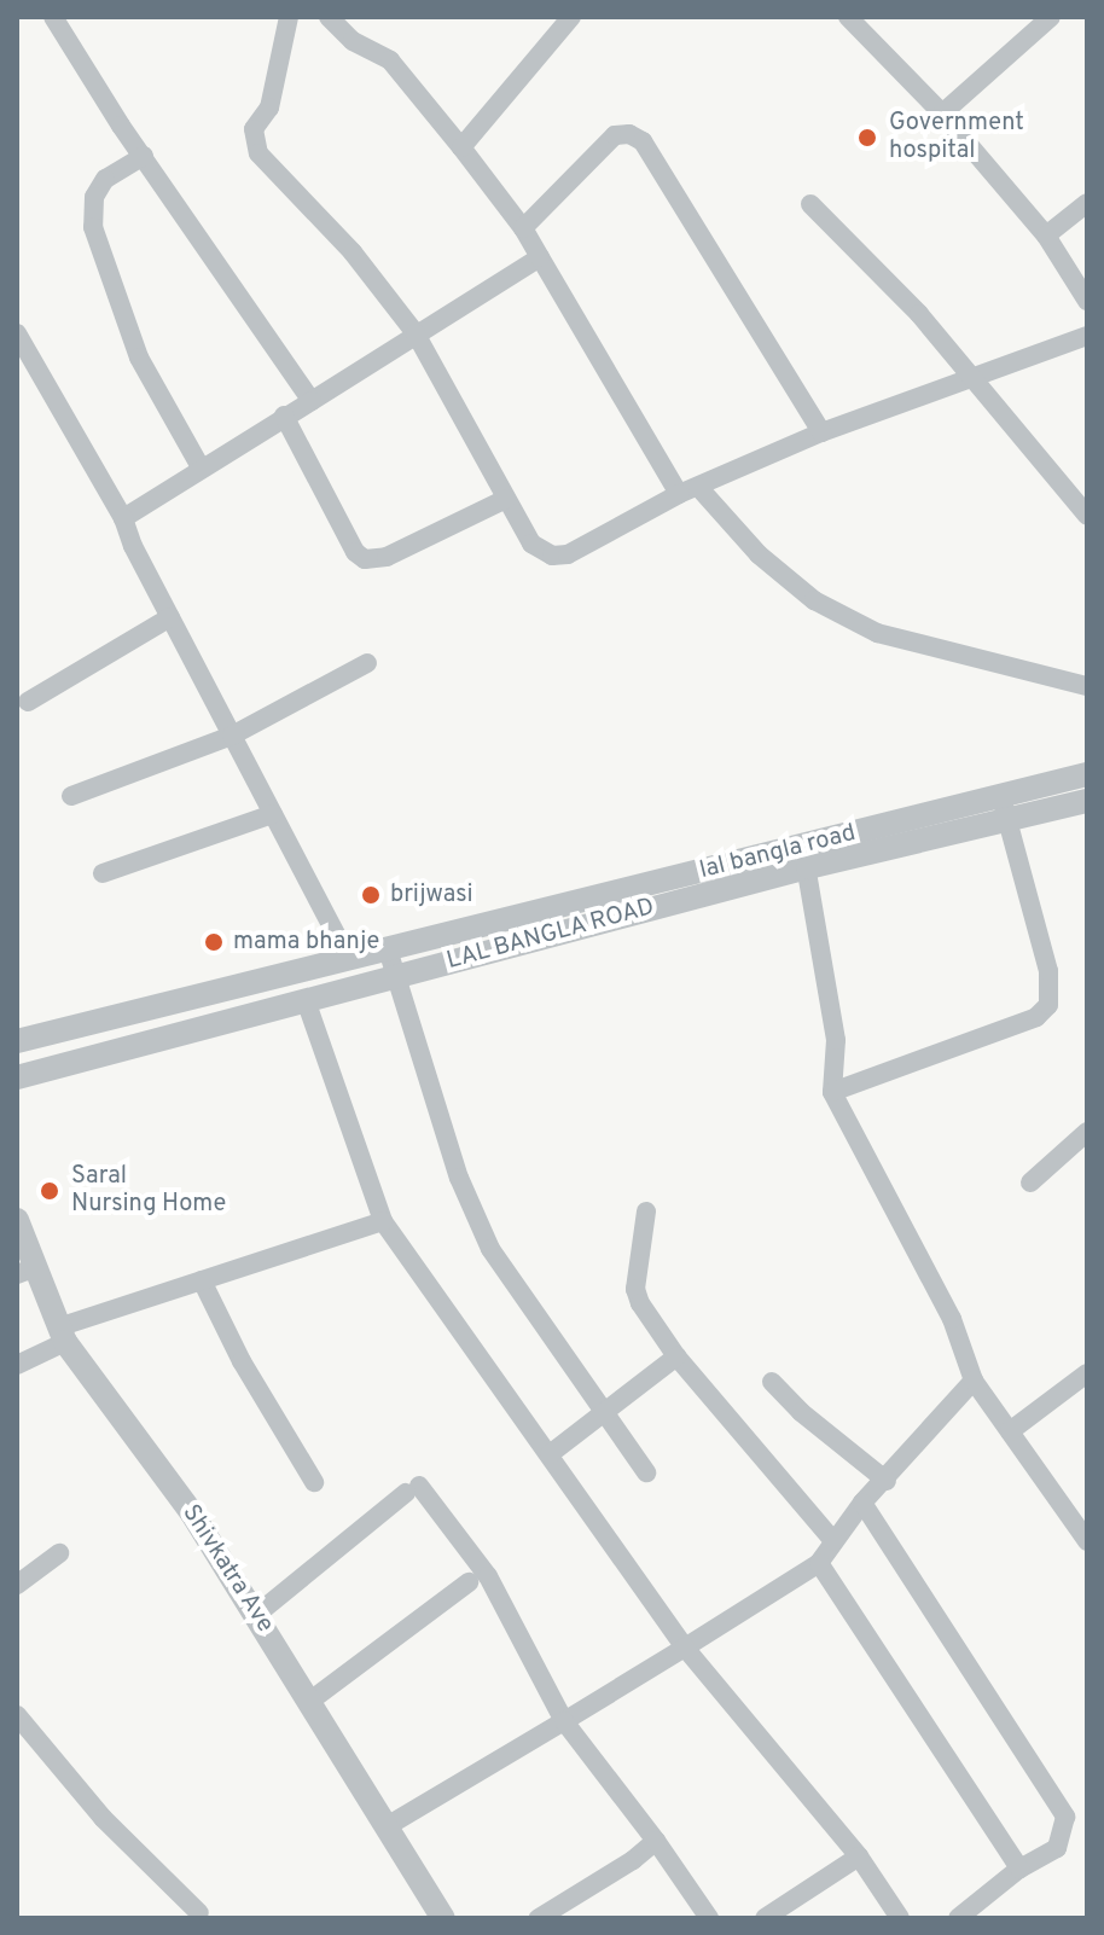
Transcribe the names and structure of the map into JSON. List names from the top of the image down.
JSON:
{
  "streets": {
    "street": ["lal bangla road", "LAL BANGLA ROAD", "Shivkatra Ave"]
  },
  "crossings": [
    ["lal bangla road", "LAL BANGLA ROAD"]
  ],
  "places": [
    "Government hospital",
    "brijwasi",
    "mama bhanje",
    "Saral Nursing Home"
  ]
}
